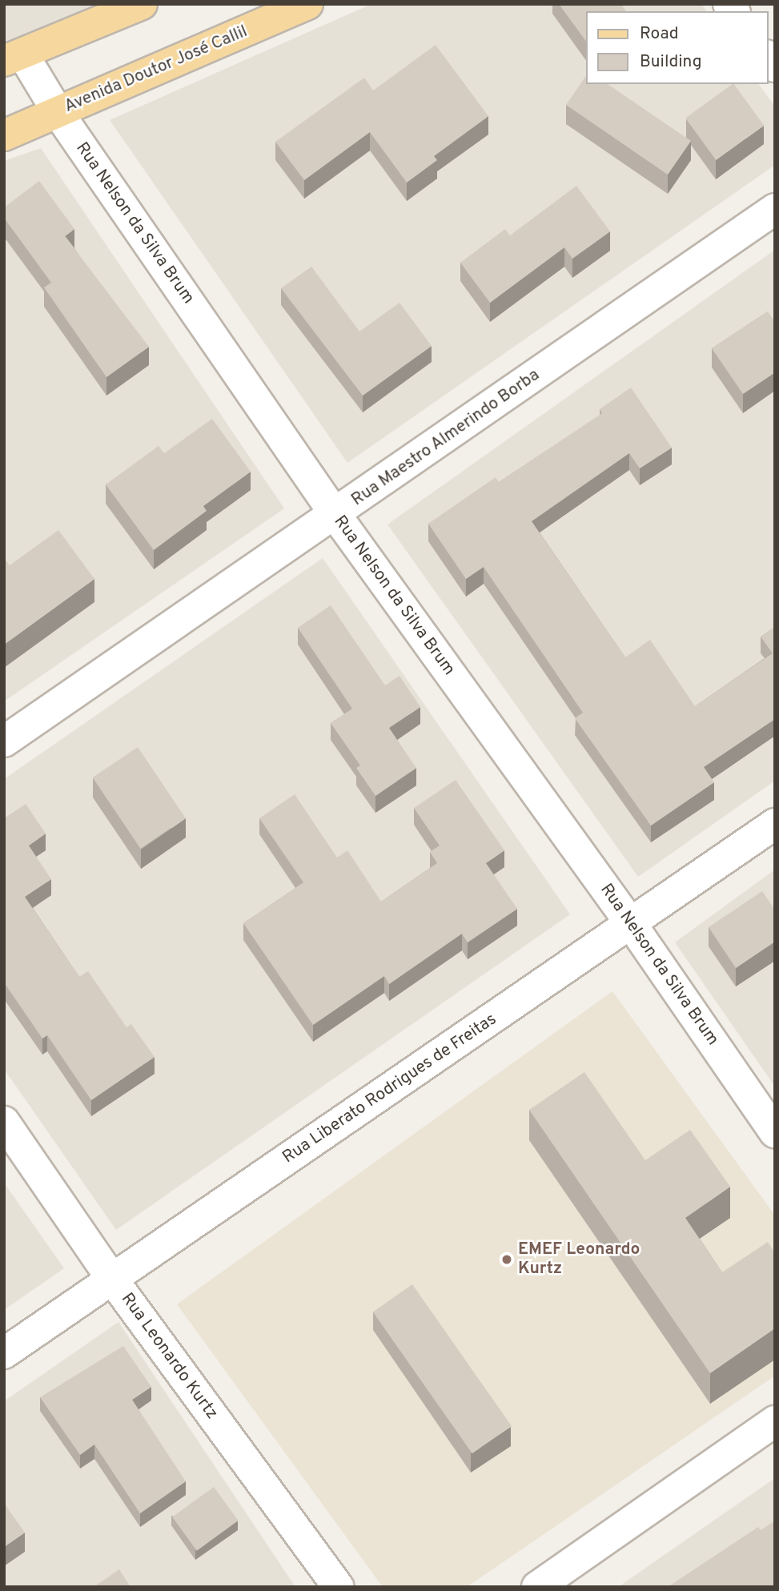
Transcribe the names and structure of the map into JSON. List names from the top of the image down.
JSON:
{
  "streets": {
    "main road": ["Avenida Doutor José Callil"],
    "street": [
      "Rua Nelson da Silva Brum",
      "Rua Maestro Almerindo Borba",
      "Rua Liberato Rodrigues de Freitas",
      "Rua Leonardo Kurtz"
    ]
  },
  "crossings": [
    ["Avenida Doutor José Callil", "Rua Nelson da Silva Brum"],
    ["Rua Nelson da Silva Brum", "Rua Maestro Almerindo Borba"],
    ["Rua Nelson da Silva Brum", "Rua Liberato Rodrigues de Freitas"],
    ["Rua Liberato Rodrigues de Freitas", "Rua Leonardo Kurtz"]
  ],
  "places": ["EMEF Leonardo Kurtz"],
  "legend": ["Road", "Building"]
}
